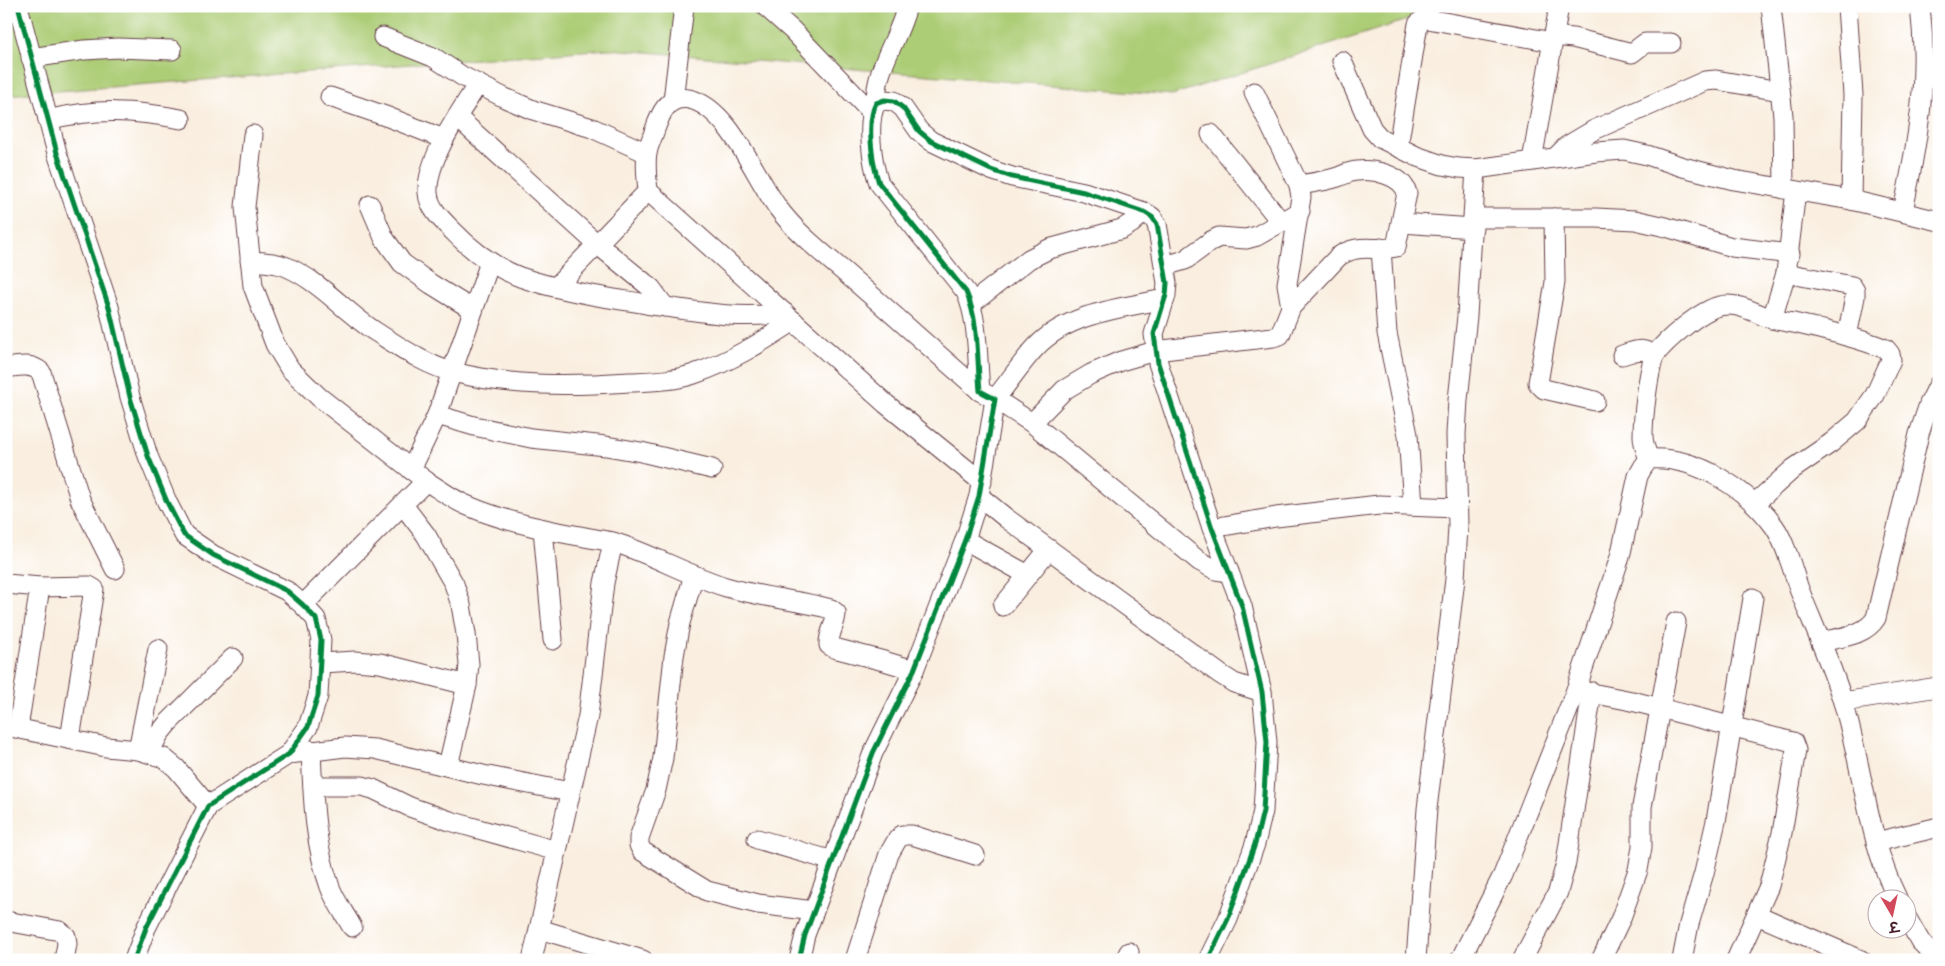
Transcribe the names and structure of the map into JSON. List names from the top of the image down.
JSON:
{
  "north": "bottom"
}
